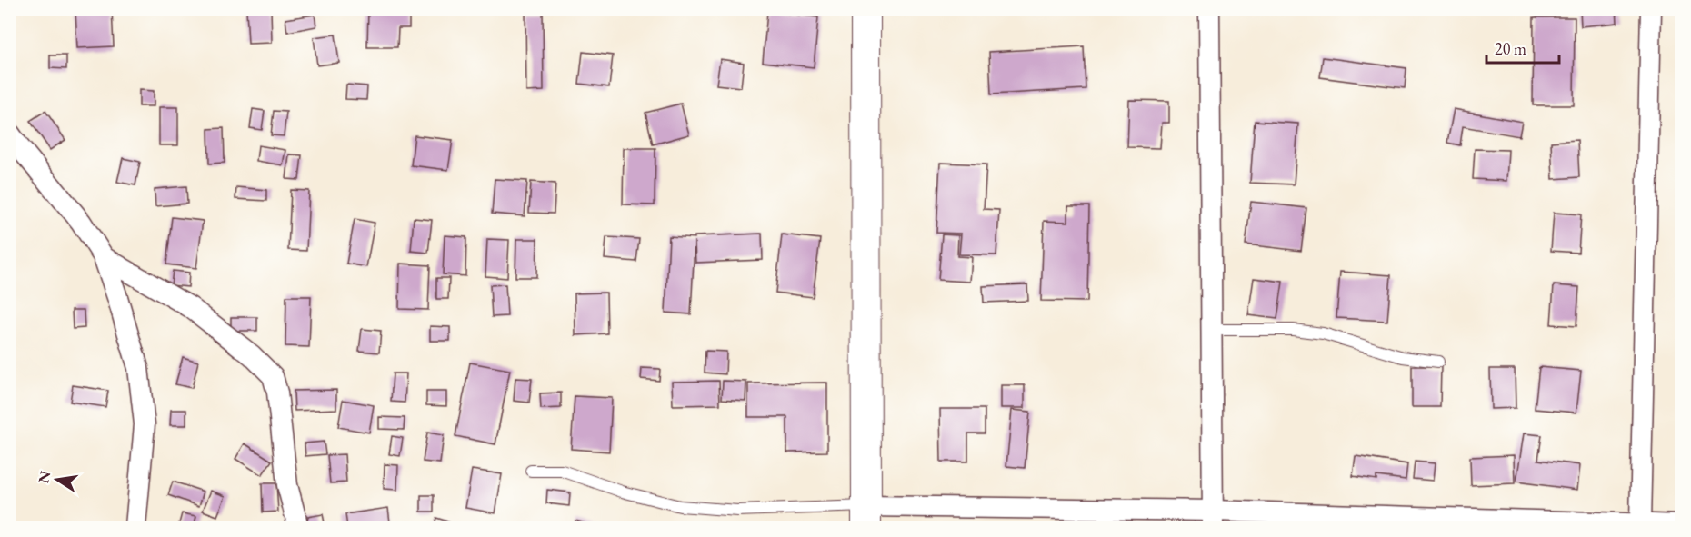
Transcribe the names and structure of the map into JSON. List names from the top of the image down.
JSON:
{
  "scale_bar": "20 m",
  "north": "left"
}
